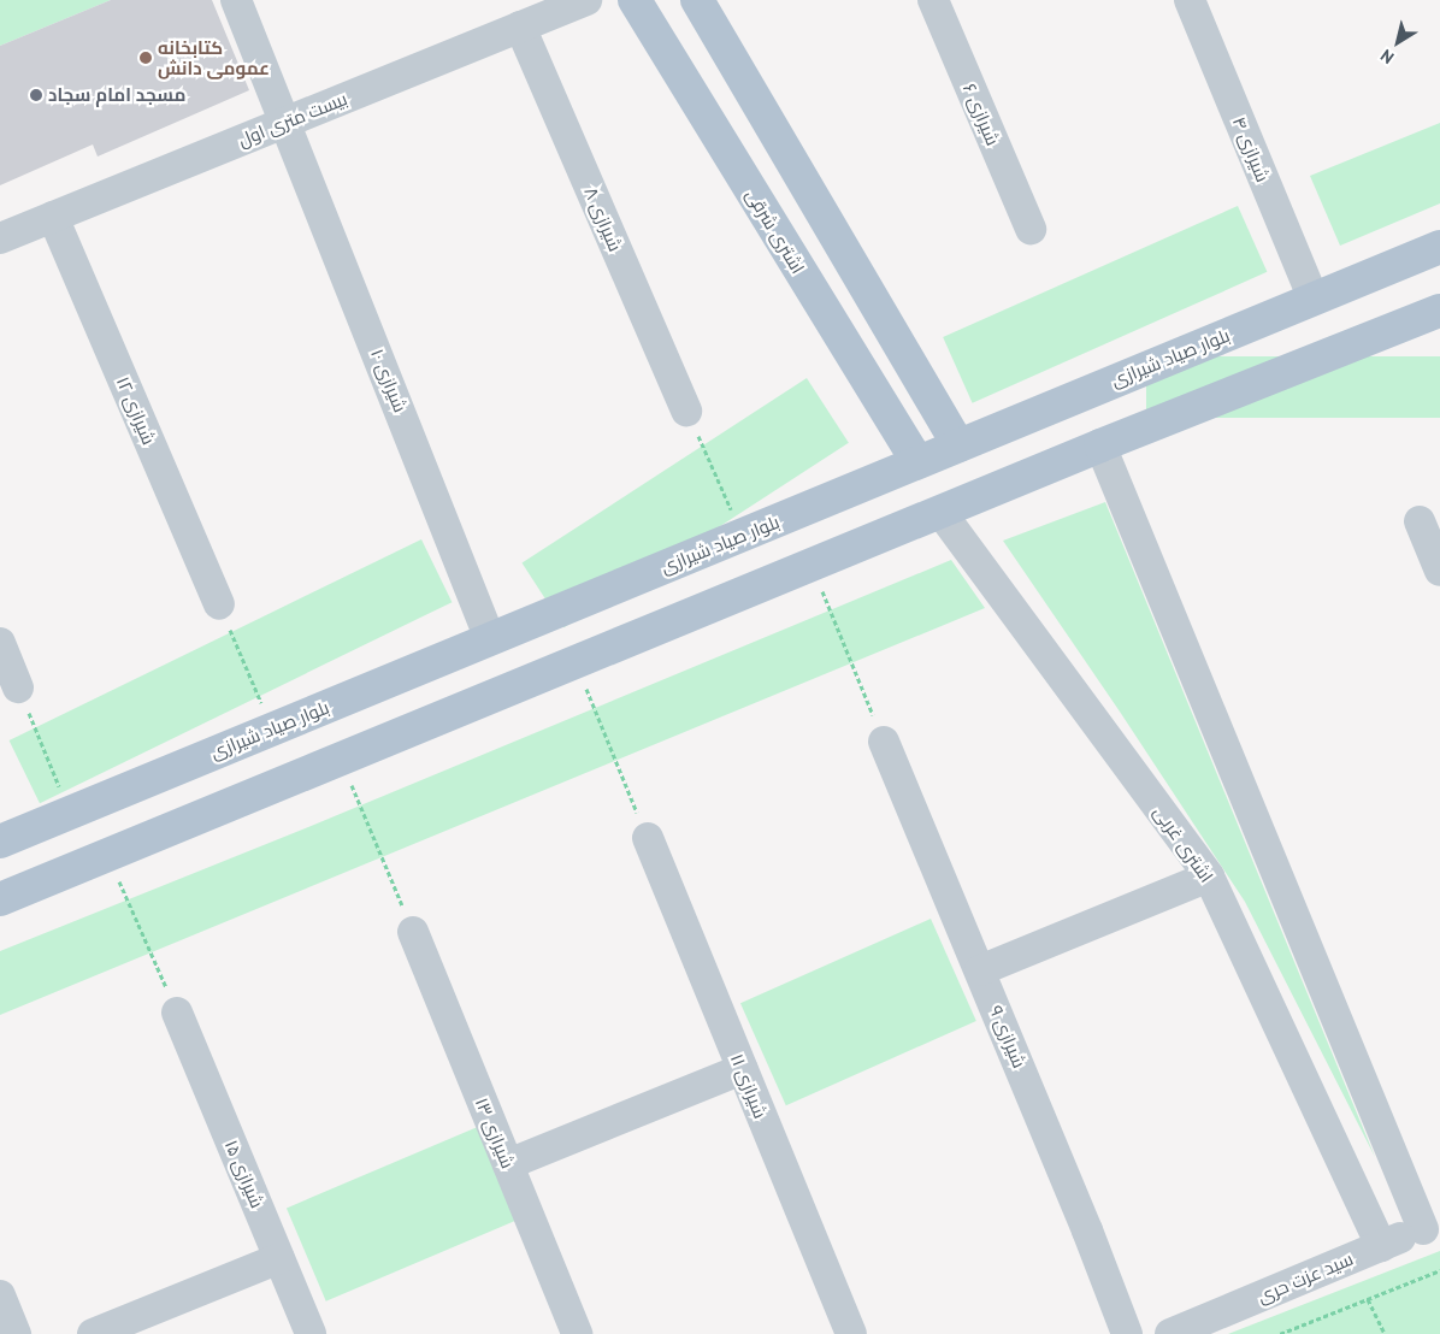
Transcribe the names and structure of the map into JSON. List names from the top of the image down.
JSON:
{
  "streets": {
    "main road": ["اشتری شرقی", "بلوار صیاد شیرازی"],
    "street": [
      "شیرازی ۶",
      "بیست متری اول",
      "شیرازی ۴",
      "شیرازی ۸",
      "شیرازی ۱۰",
      "شیرازی ۱۲",
      "اشتری غربی",
      "شیرازی ۹",
      "شیرازی ۱۱",
      "شیرازی ۱۳",
      "شیرازی ۱۵",
      "سید عزت حری"
    ]
  },
  "crossings": [
    ["بیست متری اول", "شیرازی ۸"],
    ["بیست متری اول", "شیرازی ۱۰"],
    ["بیست متری اول", "شیرازی ۱۲"],
    ["شیرازی ۴", "بلوار صیاد شیرازی"],
    ["اشتری شرقی", "بلوار صیاد شیرازی"],
    ["بلوار صیاد شیرازی", "شیرازی ۱۰"],
    ["اشتری غربی", "سید عزت حری"]
  ],
  "places": ["کتابخانه عمومی دانش", "مسجد امام سجاد"],
  "north": "bottom left"
}
